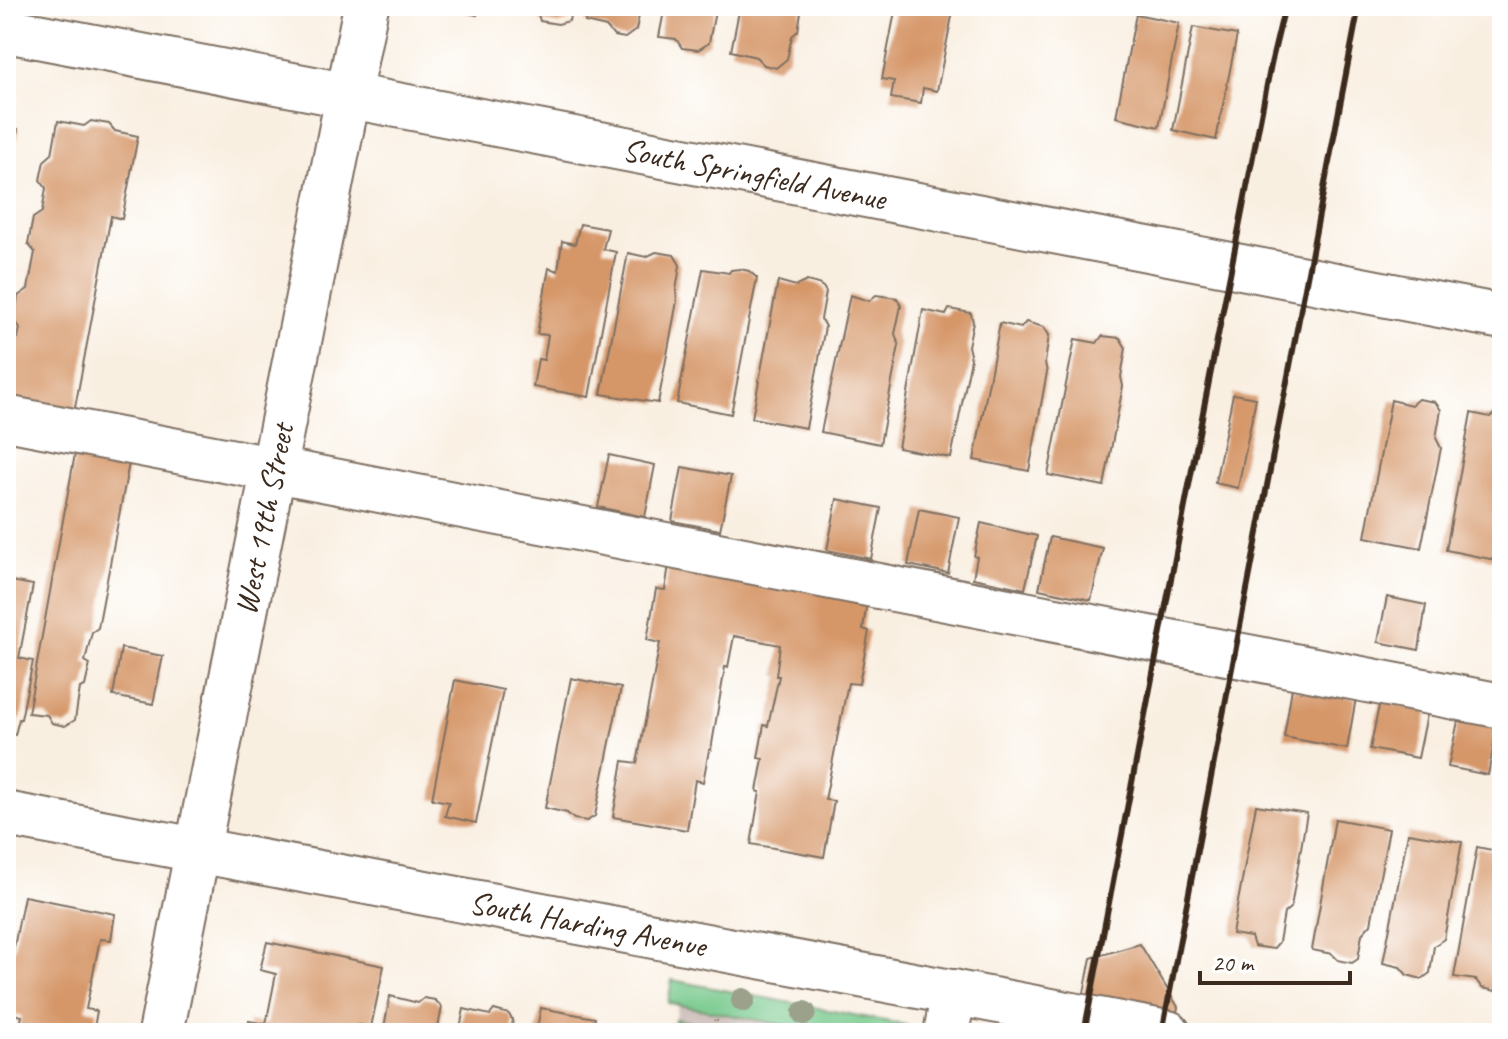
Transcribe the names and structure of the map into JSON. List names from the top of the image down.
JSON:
{
  "streets": {
    "street": ["South Springfield Avenue", "West 19th Street", "South Harding Avenue"]
  },
  "crossings": [
    ["South Springfield Avenue", "West 19th Street"],
    ["West 19th Street", "South Harding Avenue"]
  ],
  "scale_bar": "20 m"
}
